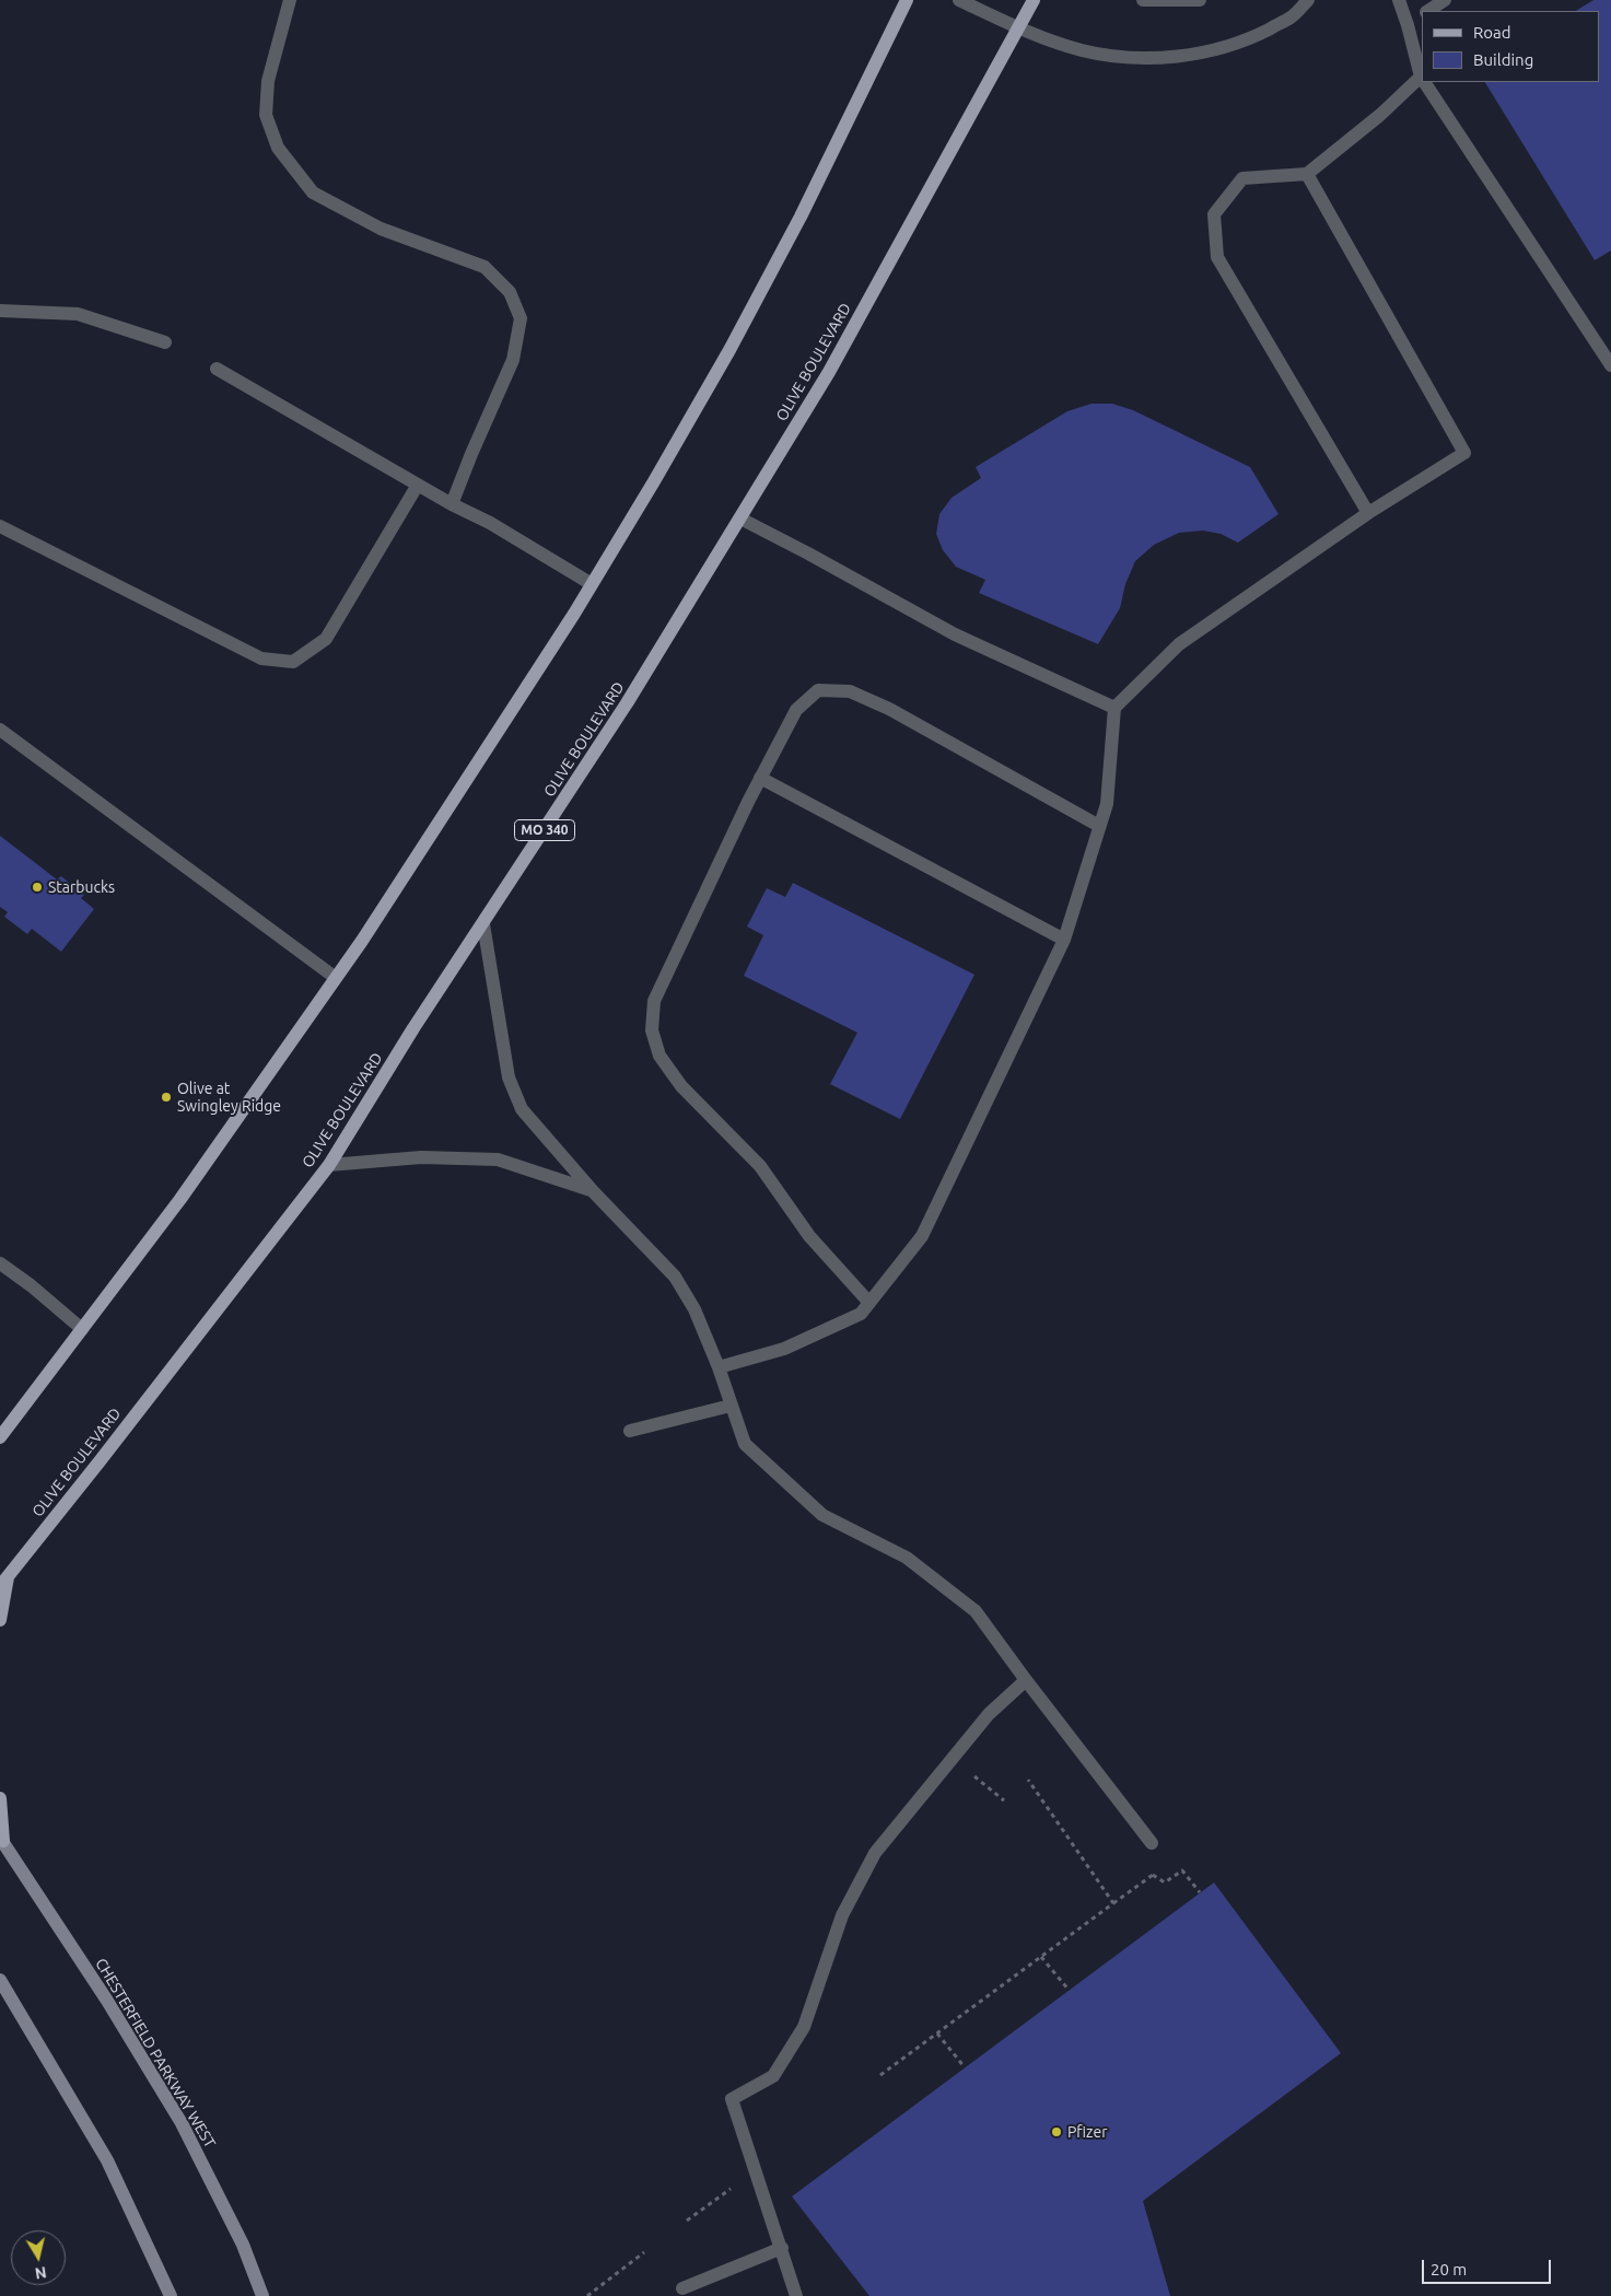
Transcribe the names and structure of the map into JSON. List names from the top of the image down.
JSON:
{
  "streets": {
    "main road": ["OLIVE BOULEVARD", "MO 340"],
    "street": ["CHESTERFIELD PARKWAY WEST"]
  },
  "places": ["Starbucks", "Olive at Swingley Ridge", "Pfizer"],
  "legend": ["Road", "Building"],
  "scale_bar": "20 m",
  "north": "bottom"
}
